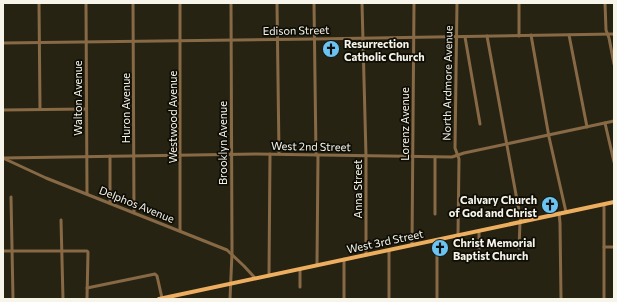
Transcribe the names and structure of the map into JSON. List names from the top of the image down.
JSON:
{
  "streets": {
    "main road": ["West 3rd Street"],
    "street": [
      "Edison Street",
      "North Ardmore Avenue",
      "Walton Avenue",
      "Huron Avenue",
      "Westwood Avenue",
      "Lorenz Avenue",
      "Brooklyn Avenue",
      "West 2nd Street",
      "Anna Street",
      "Delphos Avenue"
    ]
  },
  "crossings": [
    ["Edison Street", "North Ardmore Avenue"],
    ["Edison Street", "Walton Avenue"],
    ["Edison Street", "Huron Avenue"],
    ["Edison Street", "Westwood Avenue"],
    ["Edison Street", "Lorenz Avenue"],
    ["Edison Street", "Brooklyn Avenue"],
    ["Edison Street", "Anna Street"],
    ["North Ardmore Avenue", "West 2nd Street"],
    ["North Ardmore Avenue", "West 3rd Street"],
    ["Walton Avenue", "West 2nd Street"],
    ["Walton Avenue", "Delphos Avenue"],
    ["Huron Avenue", "West 2nd Street"],
    ["Huron Avenue", "Delphos Avenue"],
    ["Westwood Avenue", "West 2nd Street"],
    ["Westwood Avenue", "Delphos Avenue"],
    ["Lorenz Avenue", "West 2nd Street"],
    ["Lorenz Avenue", "West 3rd Street"],
    ["Brooklyn Avenue", "West 2nd Street"],
    ["Brooklyn Avenue", "Delphos Avenue"],
    ["Brooklyn Avenue", "West 3rd Street"],
    ["West 2nd Street", "Anna Street"],
    ["West 2nd Street", "Delphos Avenue"],
    ["Anna Street", "West 3rd Street"],
    ["Delphos Avenue", "West 3rd Street"]
  ],
  "places": {
    "church": ["Resurrection Catholic Church", "Calvary Church of God and Christ", "Christ Memorial Baptist Church"]
  }
}
